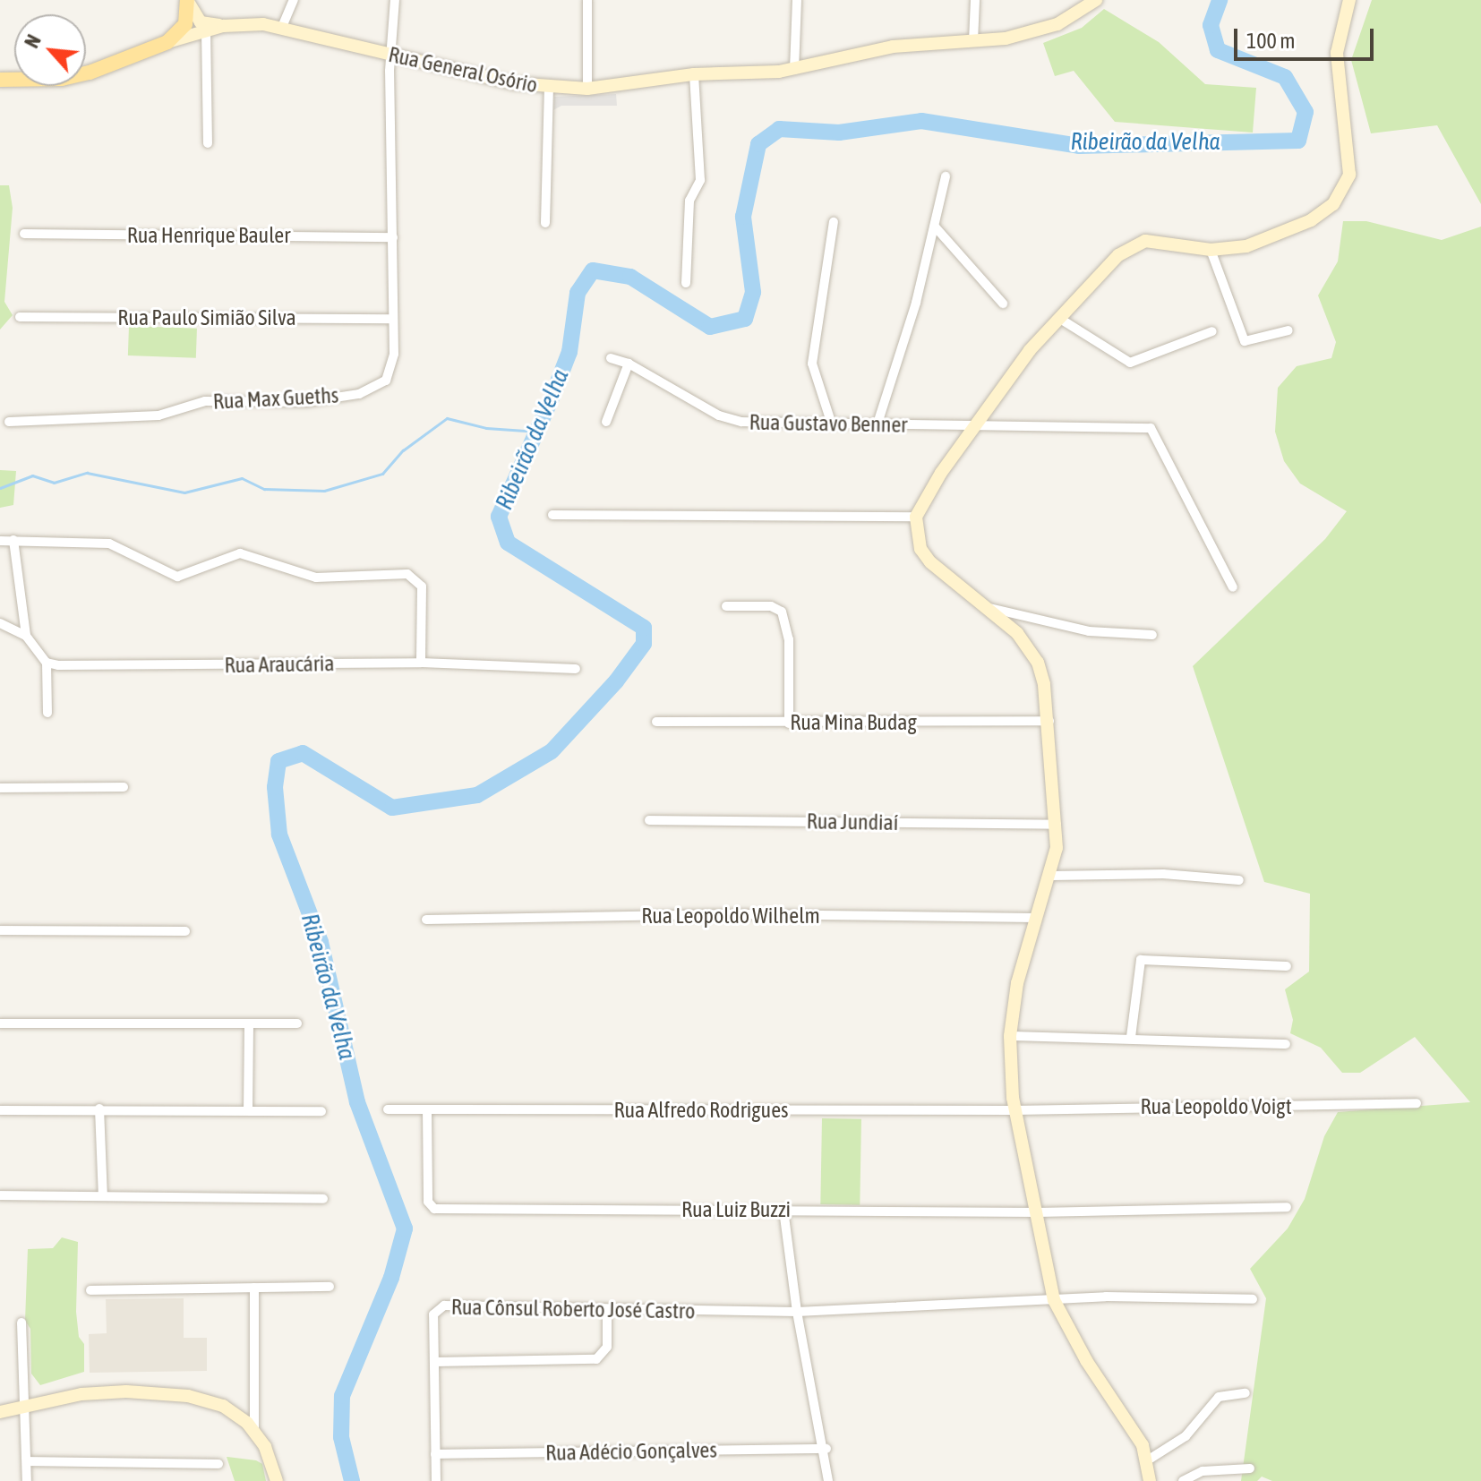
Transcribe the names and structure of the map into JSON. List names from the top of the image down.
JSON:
{
  "streets": {
    "main road": ["Rua General Osório"],
    "street": [
      "Rua Henrique Bauler",
      "Rua Paulo Simião Silva",
      "Rua Max Gueths",
      "Rua Gustavo Benner",
      "Rua Araucária",
      "Rua Mina Budag",
      "Rua Jundiaí",
      "Rua Leopoldo Wilhelm",
      "Rua Leopoldo Voigt",
      "Rua Alfredo Rodrigues",
      "Rua Luiz Buzzi",
      "Rua Cônsul Roberto José Castro",
      "Rua Adécio Gonçalves"
    ]
  },
  "crossings": [
    ["Rua General Osório", "Rua Max Gueths"],
    ["Rua Henrique Bauler", "Rua Max Gueths"],
    ["Rua Paulo Simião Silva", "Rua Max Gueths"],
    ["Rua Leopoldo Voigt", "Rua Alfredo Rodrigues"],
    ["Rua Alfredo Rodrigues", "Rua Luiz Buzzi"],
    ["Rua Cônsul Roberto José Castro", "Rua Adécio Gonçalves"]
  ],
  "water": ["Ribeirão da Velha"],
  "scale_bar": "100 m",
  "north": "top left"
}
